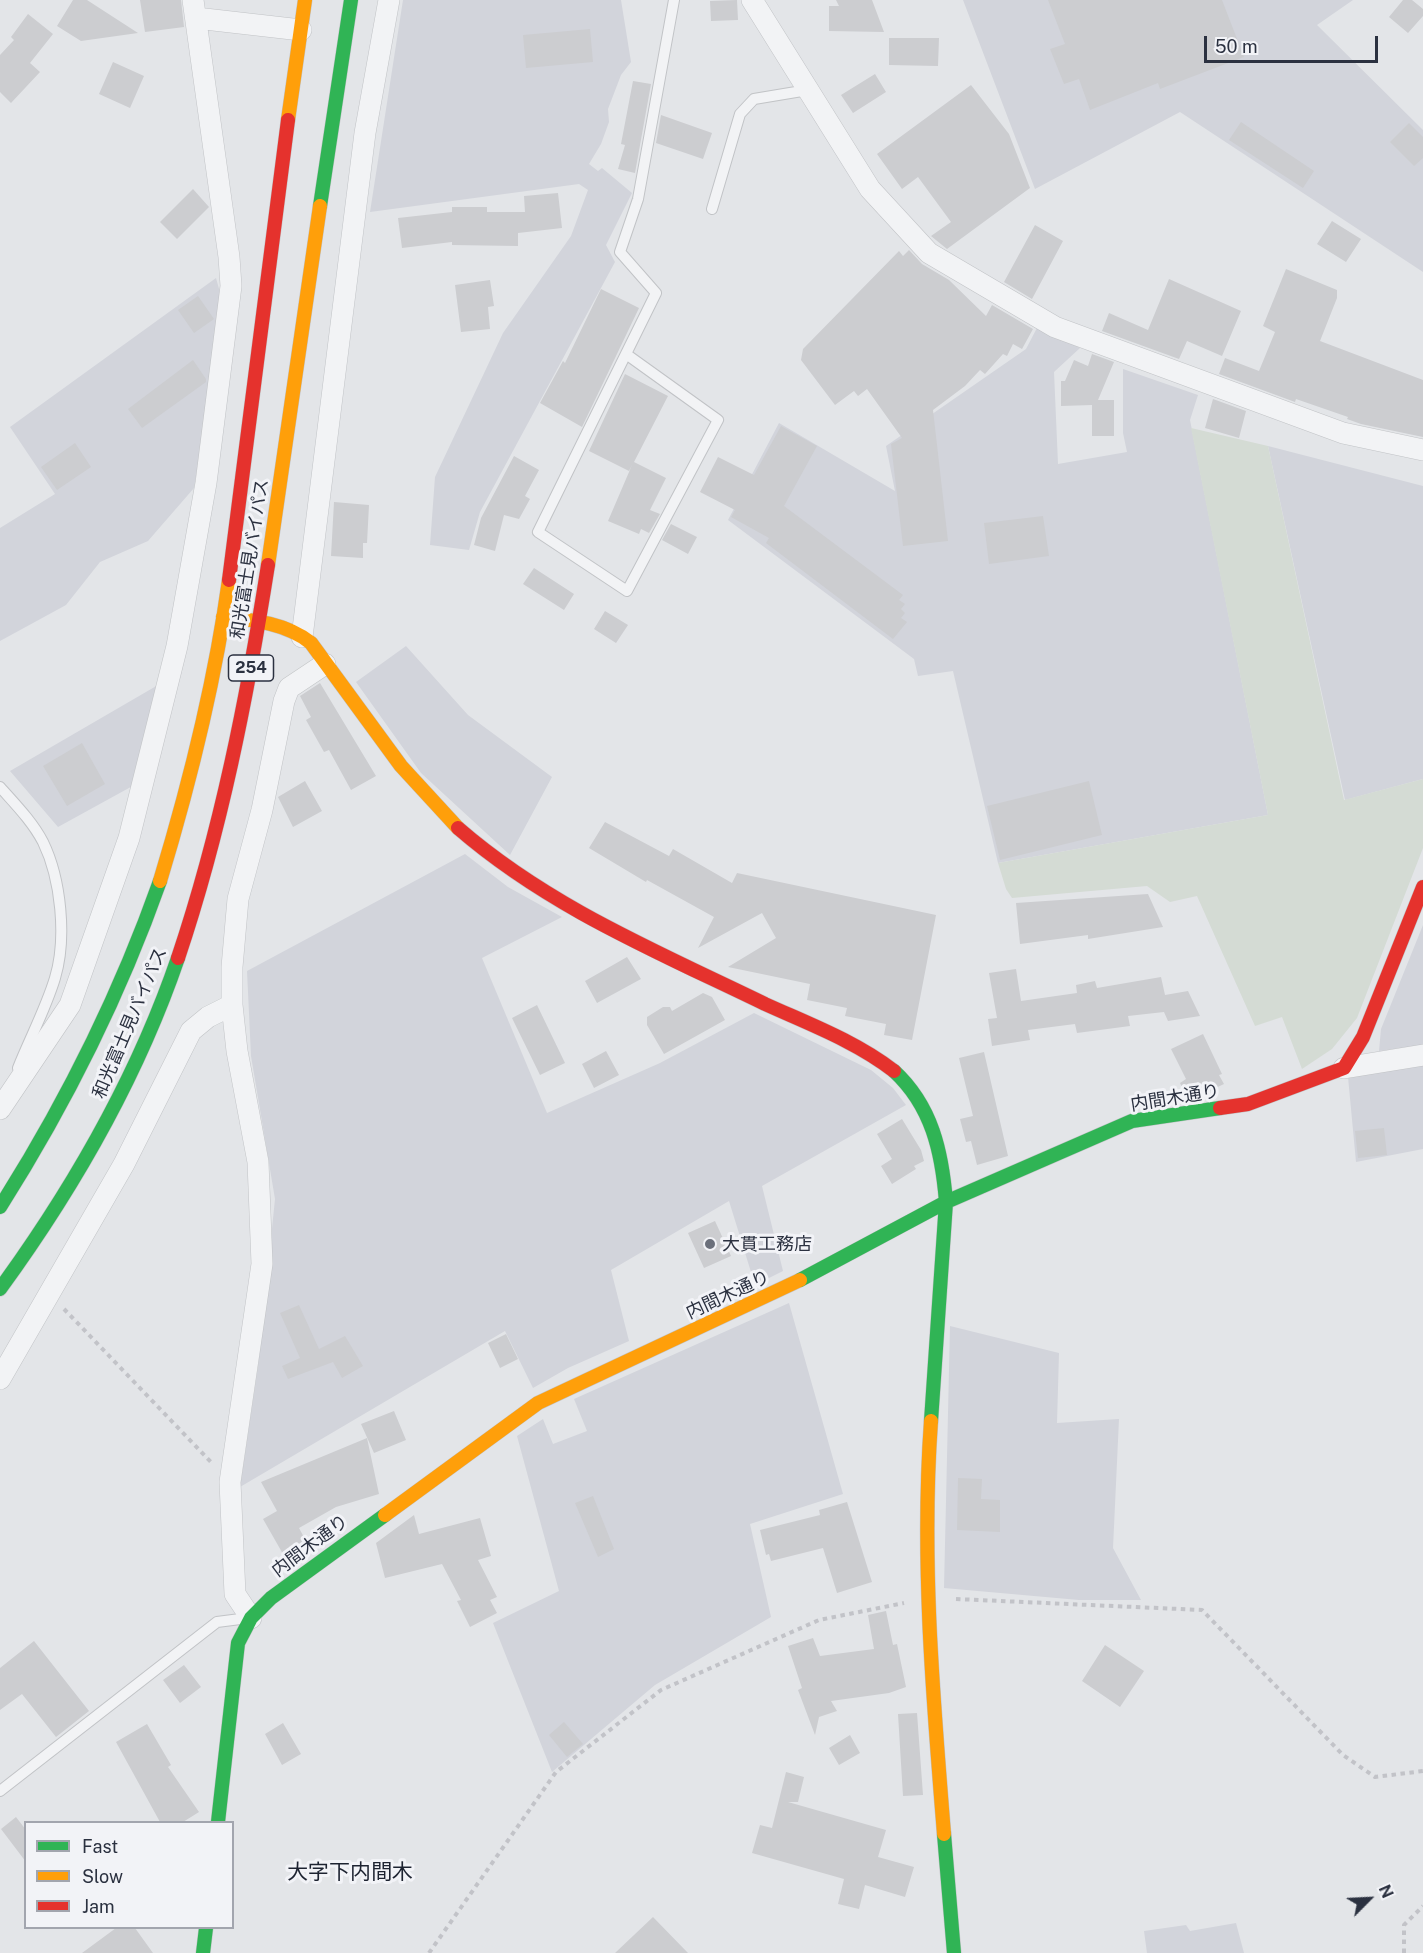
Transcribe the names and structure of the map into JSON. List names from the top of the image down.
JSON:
{
  "streets": {
    "main road": ["和光富士見バイパス", "254", "内間木通り"]
  },
  "districts": ["大字下内間木"],
  "places": ["大貫工務店"],
  "legend": ["Fast", "Slow", "Jam"],
  "scale_bar": "50 m",
  "north": "top right"
}
